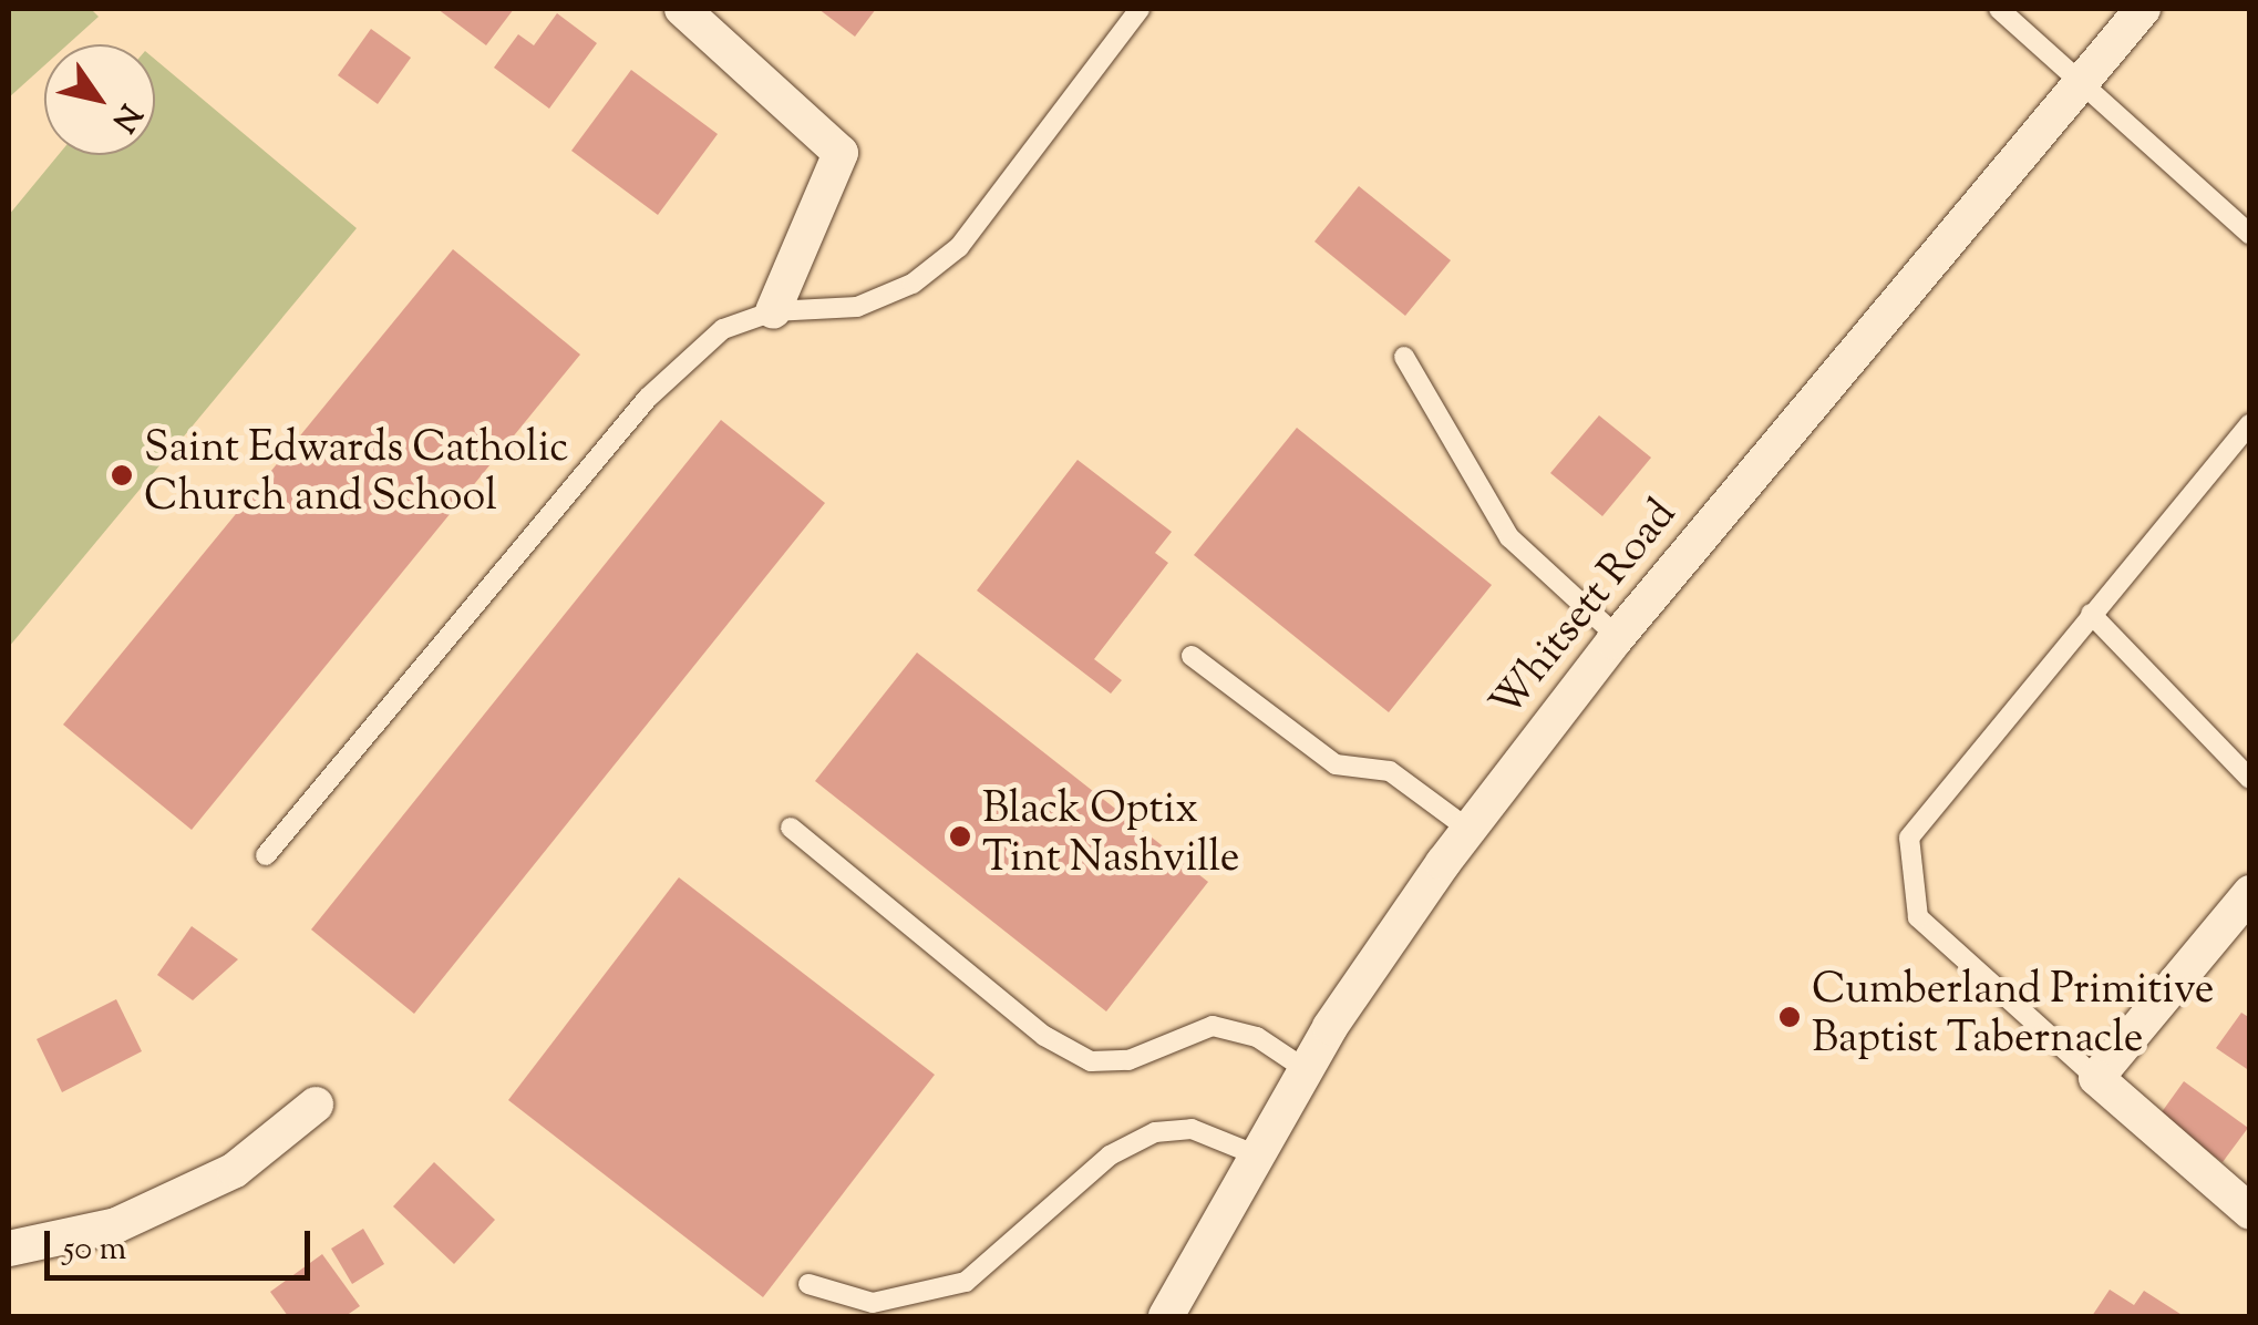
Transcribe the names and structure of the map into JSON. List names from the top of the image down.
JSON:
{
  "streets": {
    "street": ["Whitsett Road"]
  },
  "places": ["Saint Edwards Catholic Church and School", "Black Optix Tint Nashville", "Cumberland Primitive Baptist Tabernacle"],
  "scale_bar": "50 m",
  "north": "bottom right"
}
